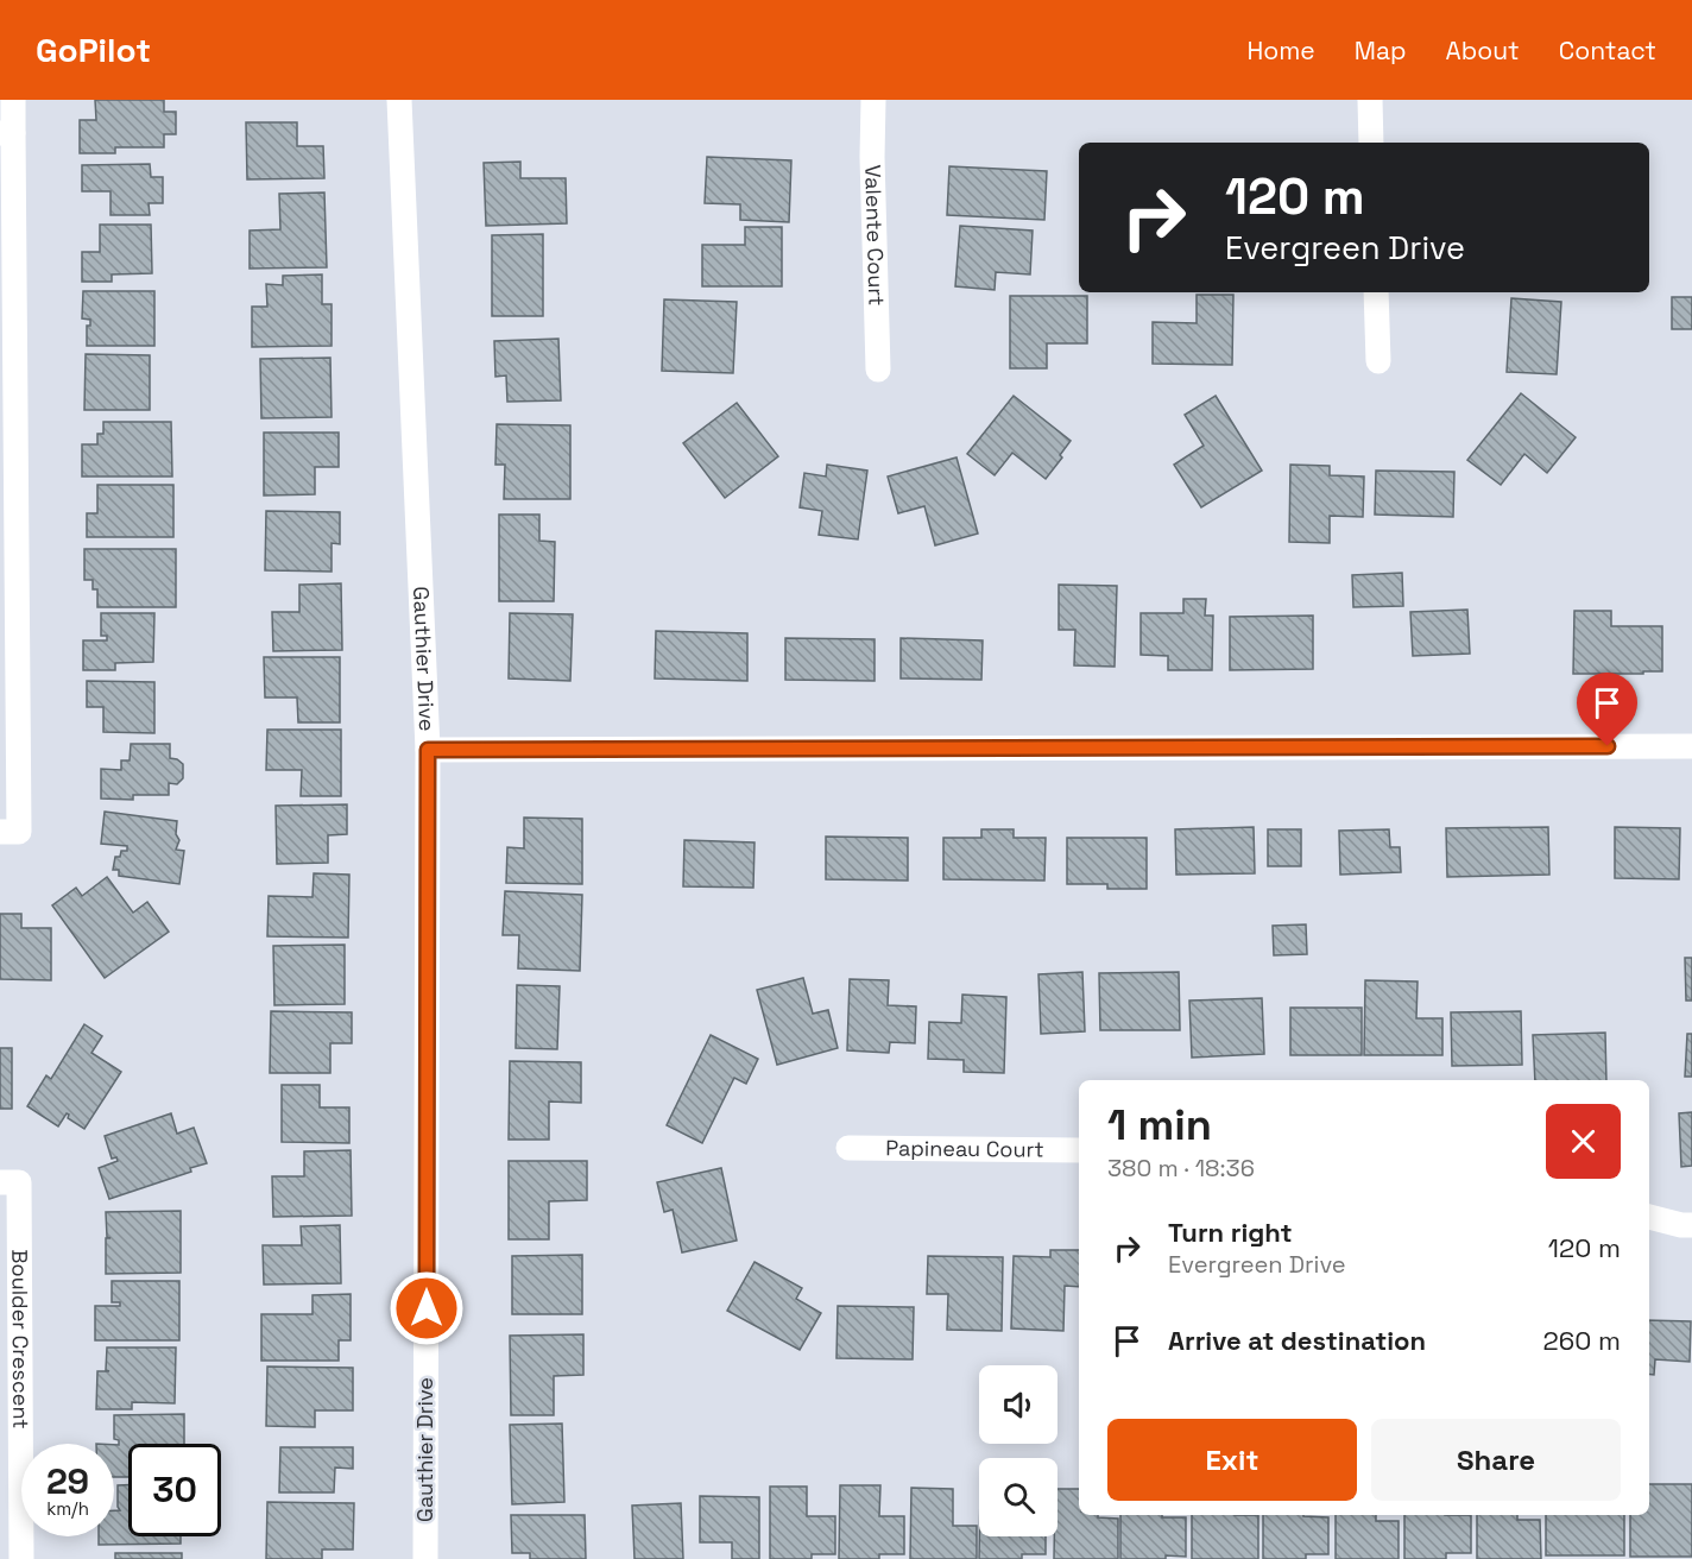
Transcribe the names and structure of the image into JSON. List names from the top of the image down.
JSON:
{
  "streets": {
    "street": [
      "Valente Court",
      "Gauthier Drive",
      "Papineau Court",
      "Boulder Crescent"
    ]
  },
  "page": {
    "header": "GoPilot",
    "nav": [
      "Home",
      "Map",
      "About",
      "Contact"
    ],
    "turn": ["120 m", "Evergreen Drive"],
    "heading": ["1 min", "380 m · 18:36"],
    "list": [
      {
        "name": "Turn right",
        "note": "Evergreen Drive",
        "value": "120 m"
      },
      {
        "name": "Arrive at destination",
        "value": "260 m"
      }
    ],
    "buttons": ["Exit", "Share"],
    "speed": "29 km/h",
    "limit": "30"
  }
}
